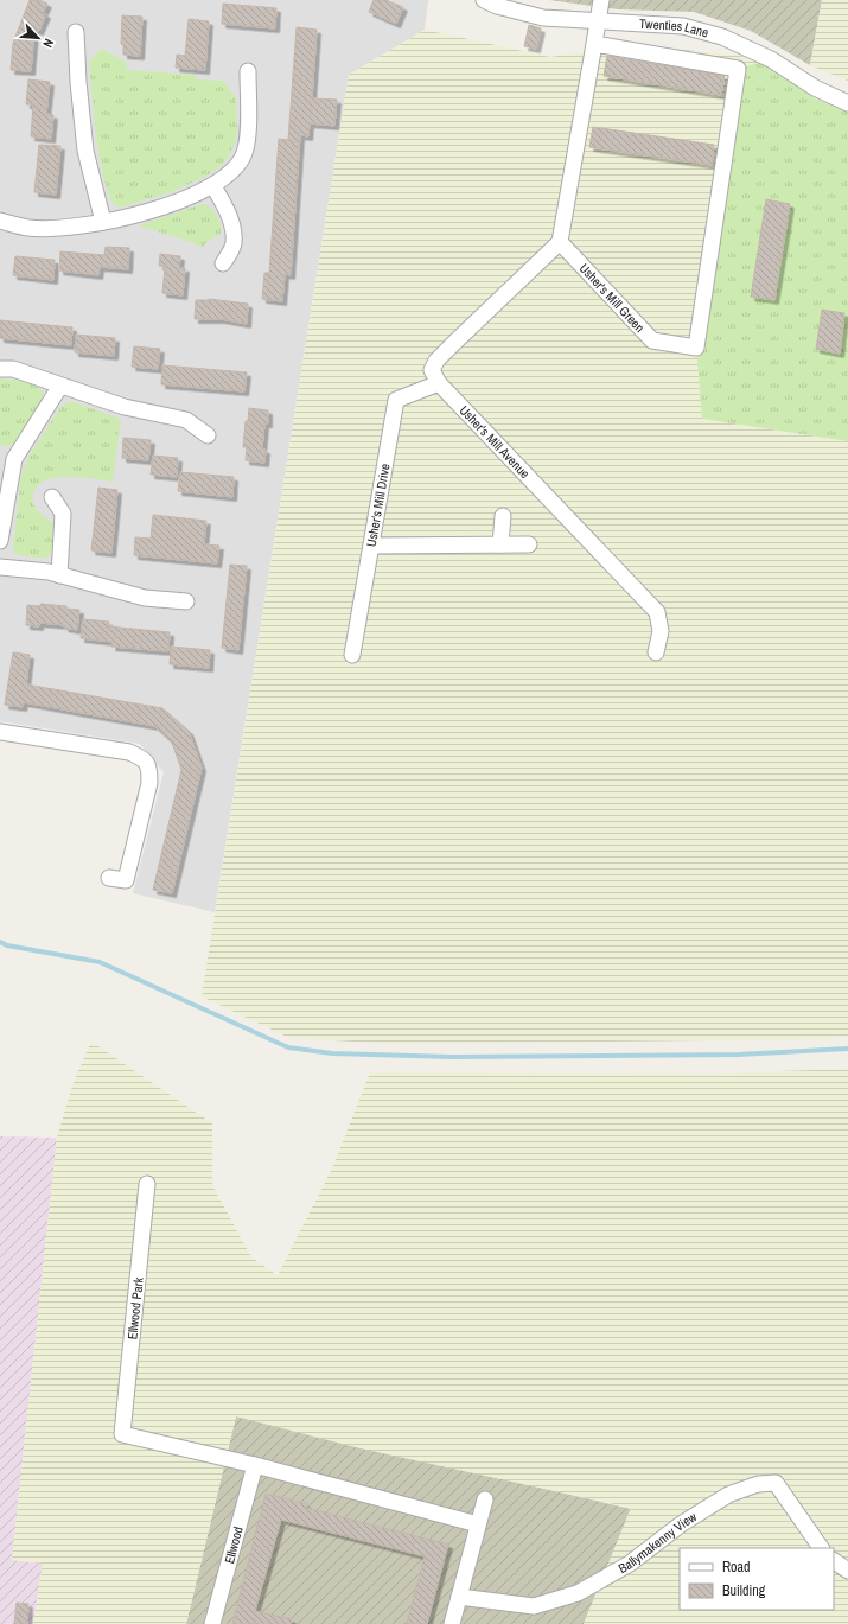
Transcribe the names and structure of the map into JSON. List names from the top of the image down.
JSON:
{
  "streets": {
    "street": [
      "Twenties Lane",
      "Usher's Mill Green",
      "Usher's Mill Avenue",
      "Usher's Mill Drive",
      "Ellwood Park",
      "Ballymakenny View",
      "Ellwood"
    ]
  },
  "crossings": [
    ["Usher's Mill Avenue", "Usher's Mill Drive"],
    ["Ellwood Park", "Ellwood"]
  ],
  "legend": ["Road", "Building"],
  "north": "bottom right"
}
